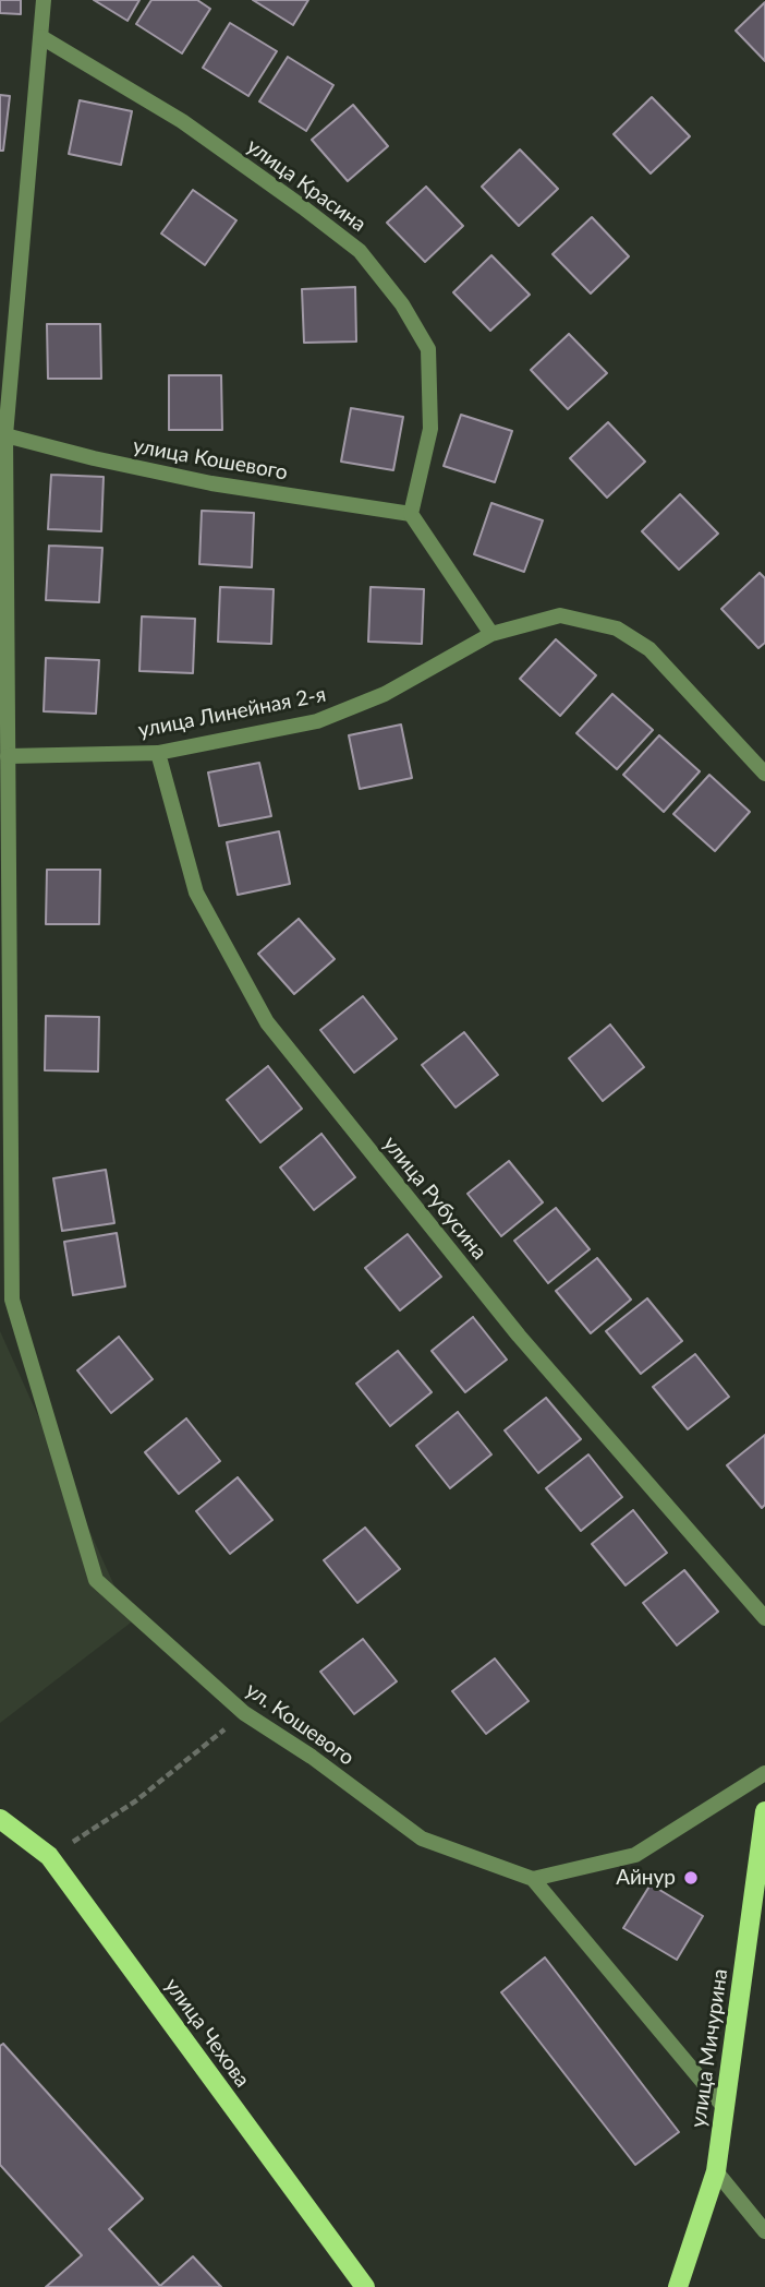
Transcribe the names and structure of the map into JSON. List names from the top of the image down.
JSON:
{
  "streets": {
    "main road": ["улица Чехова", "улица Мичурина"],
    "street": [
      "улица Красина",
      "улица Кошевого",
      "улица Линейная 2-я",
      "улица Рубусина",
      "ул. Кошевого"
    ]
  },
  "crossings": [
    ["улица Красина", "улица Кошевого"],
    ["улица Красина", "ул. Кошевого"],
    ["улица Кошевого", "ул. Кошевого"],
    ["улица Линейная 2-я", "улица Рубусина"],
    ["улица Линейная 2-я", "ул. Кошевого"]
  ],
  "places": ["Айнур"]
}
